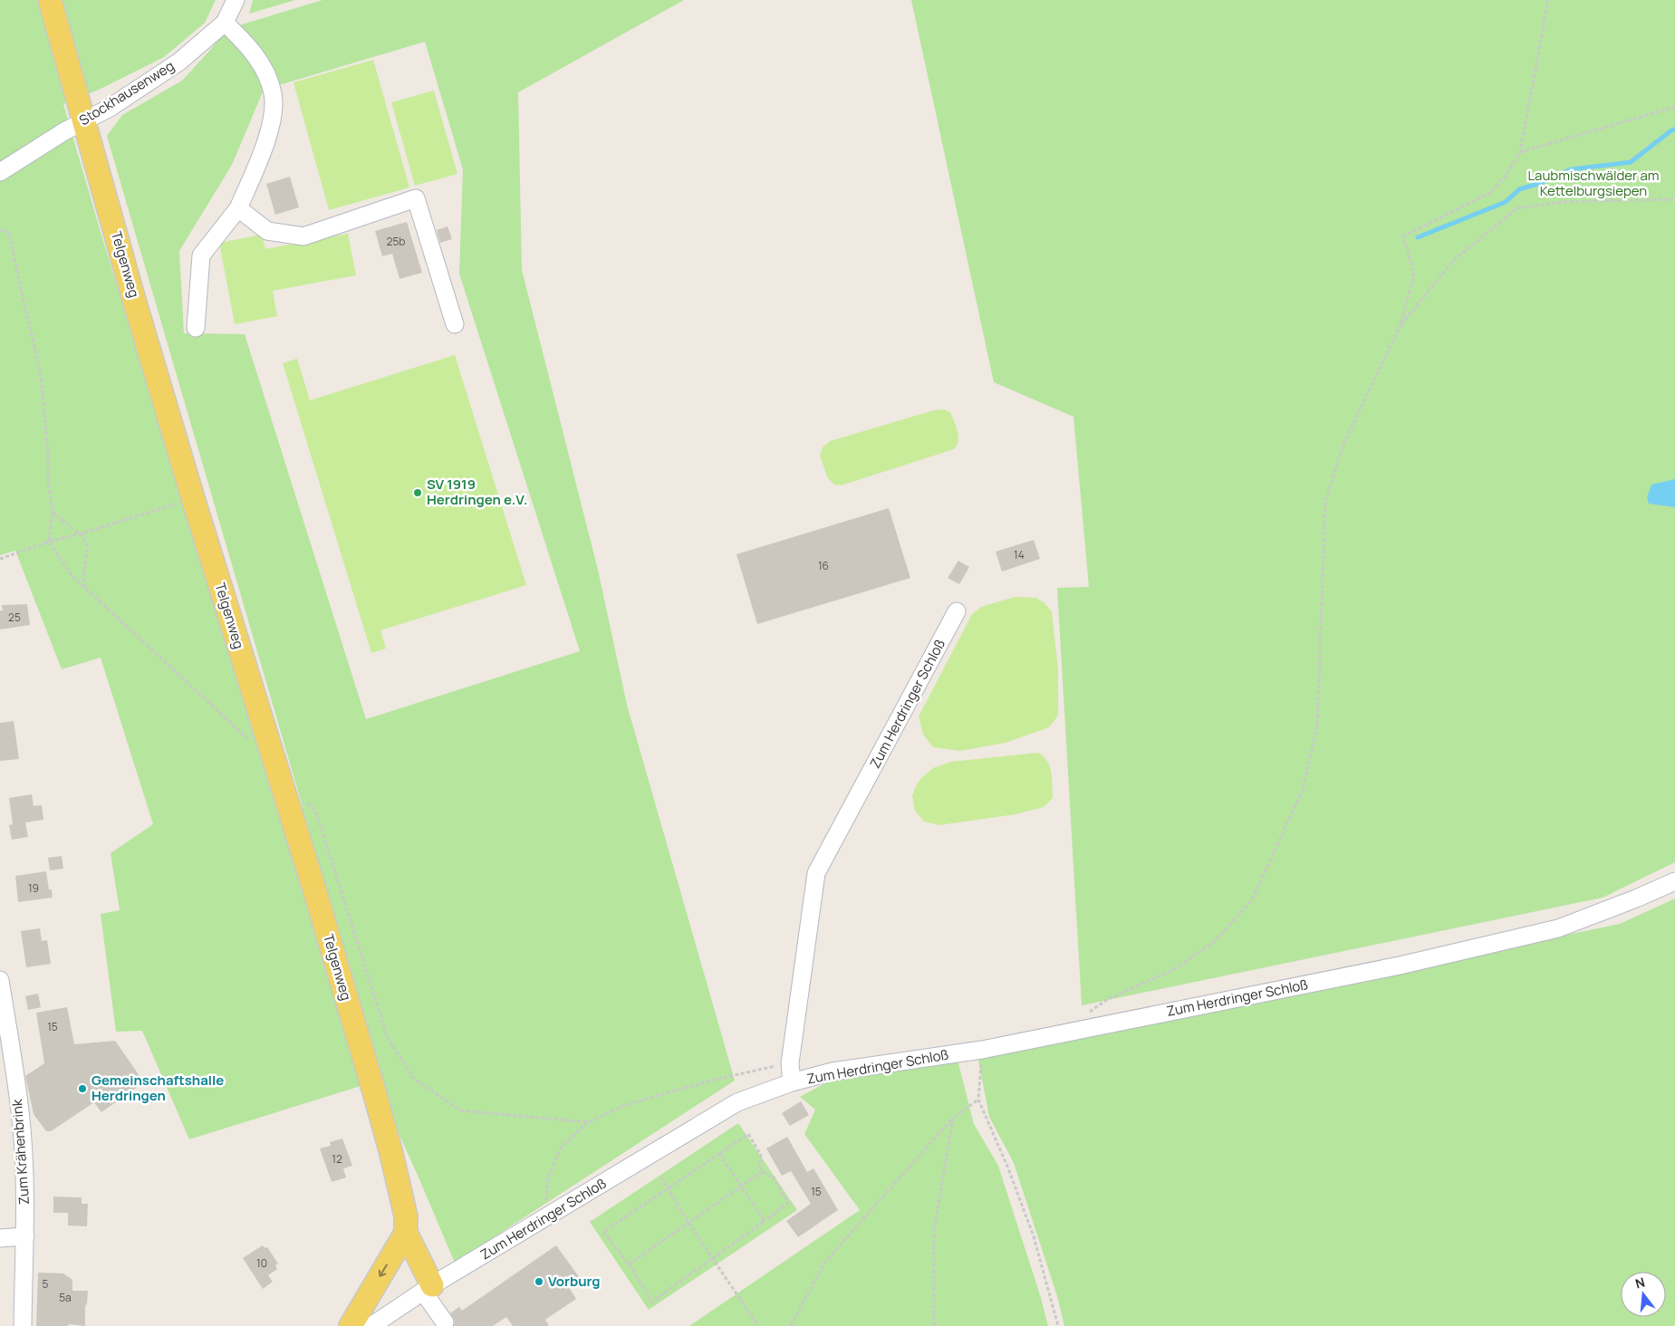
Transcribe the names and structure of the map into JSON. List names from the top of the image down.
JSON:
{
  "streets": {
    "main road": ["Telgenweg"],
    "street": ["Stockhausenweg", "Zum Herdringer Schloß", "Zum Krähenbrink"]
  },
  "crossings": [
    ["Stockhausenweg", "Telgenweg"],
    ["Telgenweg", "Zum Herdringer Schloß"]
  ],
  "parks": ["Laubmischwälder am Kettelburgsiepen"],
  "places": ["SV 1919 Herdringen e.V.", "Gemeinschaftshalle Herdringen", "Vorburg"],
  "house_numbers": [
    "25b",
    "14",
    "16",
    "25",
    "19",
    "15",
    "12",
    "15",
    "10",
    "5",
    "5a"
  ],
  "north": "top"
}
